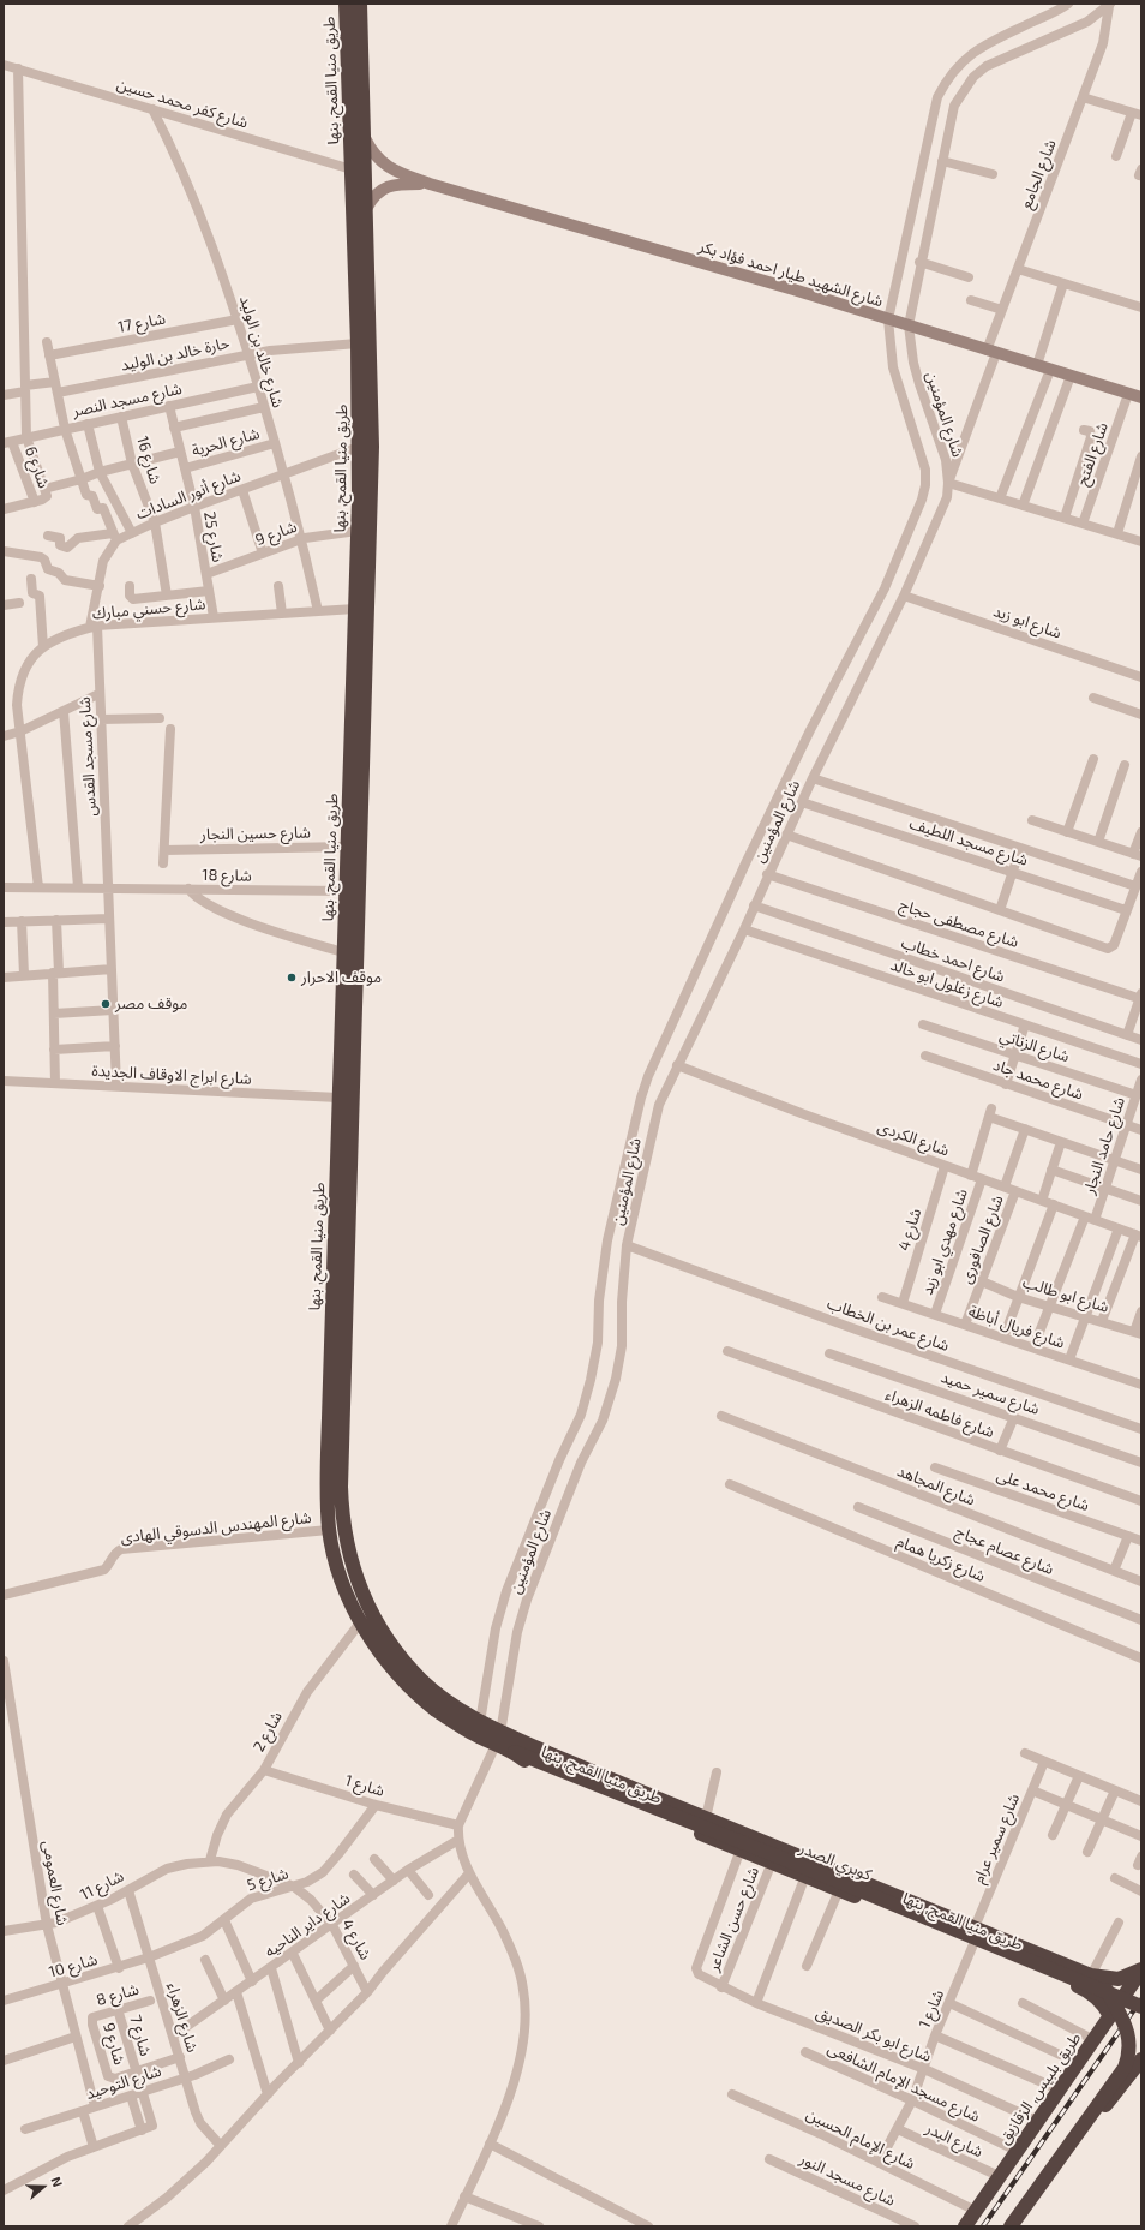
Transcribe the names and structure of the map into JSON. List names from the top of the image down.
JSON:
{
  "streets": {
    "highway": ["طريق منيا القمح, بنها", "كوبري الصدر", "طريق بلبيس, الزقازيق"],
    "street": [
      "شارع كفر محمد حسين",
      "شارع الجامع",
      "شارع الشهيد طيار احمد فؤاد بكر",
      "شارع 17",
      "شارع خالد بن الوليد",
      "حارة خالد بن الوليد",
      "شارع مسجد النصر",
      "شارع المؤمنين",
      "شارع الحرية",
      "شارع الفتح",
      "شارع 16",
      "شارع 6",
      "شارع أنور السادات",
      "شارع 9",
      "شارع 25",
      "شارع حسني مبارك",
      "شارع ابو زيد",
      "شارع مسجد القدس",
      "شارع حسين النجار",
      "شارع مسجد اللطيف",
      "شارع 18",
      "شارع مصطفى حجاج",
      "شارع احمد خطاب",
      "شارع زغلول ابو خالد",
      "شارع الزناتي",
      "شارع ابراج الاوقاف الجديدة",
      "شارع محمد جاد",
      "شارع الكردى",
      "شارع حامد النجار",
      "شارع 4",
      "شارع الصافورى",
      "شارع مهدي ابو زيد",
      "شارع ابو طالب",
      "شارع عمر بن الخطاب",
      "شارع فريال أباظة",
      "شارع سمير حميد",
      "شارع فاطمه الزهراء",
      "شارع المجاهد",
      "شارع محمد على",
      "شارع المهندس الدسوقي الهادى",
      "شارع عصام عجاج",
      "شارع زكريا همام",
      "شارع 2",
      "شارع 1",
      "شارع سمير عرام",
      "شارع 5",
      "شارع العمومى",
      "شارع 11",
      "شارع حسن الشاعر",
      "شارع داير الناحيه",
      "شارع 10",
      "شارع 8",
      "شارع الزهراء",
      "شارع ابو بكر الصديق",
      "شارع 7",
      "شارع التوحيد",
      "شارع مسجد الإمام الشافعى",
      "شارع الإمام الحسين",
      "شارع البدر",
      "شارع مسجد النور"
    ]
  },
  "crossings": [
    ["طريق منيا القمح, بنها", "شارع كفر محمد حسين"],
    ["طريق منيا القمح, بنها", "شارع الشهيد طيار احمد فؤاد بكر"],
    ["طريق منيا القمح, بنها", "حارة خالد بن الوليد"],
    ["طريق منيا القمح, بنها", "شارع المؤمنين"],
    ["طريق منيا القمح, بنها", "شارع أنور السادات"],
    ["طريق منيا القمح, بنها", "شارع 9"],
    ["طريق منيا القمح, بنها", "شارع حسني مبارك"],
    ["طريق منيا القمح, بنها", "شارع حسين النجار"],
    ["طريق منيا القمح, بنها", "شارع 18"],
    ["طريق منيا القمح, بنها", "شارع ابراج الاوقاف الجديدة"],
    ["طريق منيا القمح, بنها", "شارع المهندس الدسوقي الهادى"],
    ["طريق منيا القمح, بنها", "شارع 2"],
    ["طريق منيا القمح, بنها", "شارع 1"],
    ["طريق منيا القمح, بنها", "شارع سمير عرام"],
    ["طريق منيا القمح, بنها", "كوبري الصدر"],
    ["طريق منيا القمح, بنها", "شارع حسن الشاعر"],
    ["طريق منيا القمح, بنها", "شارع ابو بكر الصديق"],
    ["طريق منيا القمح, بنها", "طريق بلبيس, الزقازيق"],
    ["شارع كفر محمد حسين", "شارع خالد بن الوليد"],
    ["شارع الجامع", "شارع الشهيد طيار احمد فؤاد بكر"],
    ["شارع الجامع", "شارع المؤمنين"],
    ["شارع الشهيد طيار احمد فؤاد بكر", "شارع المؤمنين"],
    ["شارع الشهيد طيار احمد فؤاد بكر", "شارع الفتح"],
    ["شارع 17", "شارع خالد بن الوليد"],
    ["شارع خالد بن الوليد", "حارة خالد بن الوليد"],
    ["شارع خالد بن الوليد", "شارع مسجد النصر"],
    ["شارع خالد بن الوليد", "شارع الحرية"],
    ["شارع خالد بن الوليد", "شارع أنور السادات"],
    ["شارع خالد بن الوليد", "شارع 9"],
    ["شارع خالد بن الوليد", "شارع حسني مبارك"],
    ["شارع مسجد النصر", "شارع 16"],
    ["شارع مسجد النصر", "شارع 6"],
    ["شارع مسجد النصر", "شارع 25"],
    ["شارع المؤمنين", "شارع ابو زيد"],
    ["شارع المؤمنين", "شارع مسجد اللطيف"],
    ["شارع المؤمنين", "شارع مصطفى حجاج"],
    ["شارع المؤمنين", "شارع احمد خطاب"],
    ["شارع المؤمنين", "شارع زغلول ابو خالد"],
    ["شارع المؤمنين", "شارع الكردى"],
    ["شارع المؤمنين", "شارع عمر بن الخطاب"],
    ["شارع المؤمنين", "شارع 1"],
    ["شارع الحرية", "شارع 25"],
    ["شارع 16", "شارع أنور السادات"],
    ["شارع أنور السادات", "شارع 25"],
    ["شارع 9", "شارع 25"],
    ["شارع 9", "شارع 8"],
    ["شارع 9", "شارع 7"],
    ["شارع 25", "شارع حسني مبارك"],
    ["شارع حسني مبارك", "شارع مسجد القدس"],
    ["شارع حسني مبارك", "شارع 18"],
    ["شارع مسجد القدس", "شارع 18"],
    ["شارع مسجد القدس", "شارع ابراج الاوقاف الجديدة"],
    ["شارع الزناتي", "شارع حامد النجار"],
    ["شارع محمد جاد", "شارع حامد النجار"],
    ["شارع الكردى", "شارع حامد النجار"],
    ["شارع الكردى", "شارع 4"],
    ["شارع الكردى", "شارع الصافورى"],
    ["شارع الكردى", "شارع مهدي ابو زيد"],
    ["شارع 4", "شارع فريال أباظة"],
    ["شارع 4", "شارع 2"],
    ["شارع 4", "شارع 5"],
    ["شارع 4", "شارع 11"],
    ["شارع 4", "شارع داير الناحيه"],
    ["شارع الصافورى", "شارع ابو طالب"],
    ["شارع الصافورى", "شارع فريال أباظة"],
    ["شارع مهدي ابو زيد", "شارع فريال أباظة"],
    ["شارع 2", "شارع 1"],
    ["شارع 2", "شارع 11"],
    ["شارع 1", "شارع 5"],
    ["شارع 1", "شارع ابو بكر الصديق"],
    ["شارع 1", "شارع مسجد الإمام الشافعى"],
    ["شارع 1", "شارع الإمام الحسين"],
    ["شارع 1", "شارع البدر"],
    ["شارع 5", "شارع 10"],
    ["شارع 5", "شارع الزهراء"],
    ["شارع العمومى", "شارع 11"],
    ["شارع العمومى", "شارع 10"],
    ["شارع العمومى", "شارع التوحيد"],
    ["شارع 11", "شارع الزهراء"],
    ["شارع حسن الشاعر", "شارع ابو بكر الصديق"],
    ["شارع داير الناحيه", "شارع الزهراء"],
    ["شارع 10", "شارع الزهراء"],
    ["شارع 8", "شارع 7"],
    ["شارع الزهراء", "شارع التوحيد"],
    ["شارع ابو بكر الصديق", "طريق بلبيس, الزقازيق"],
    ["شارع 7", "شارع التوحيد"],
    ["شارع مسجد الإمام الشافعى", "طريق بلبيس, الزقازيق"],
    ["طريق بلبيس, الزقازيق", "شارع الإمام الحسين"],
    ["طريق بلبيس, الزقازيق", "شارع البدر"]
  ],
  "places": ["موقف الاحرار", "موقف مصر"],
  "north": "right"
}
